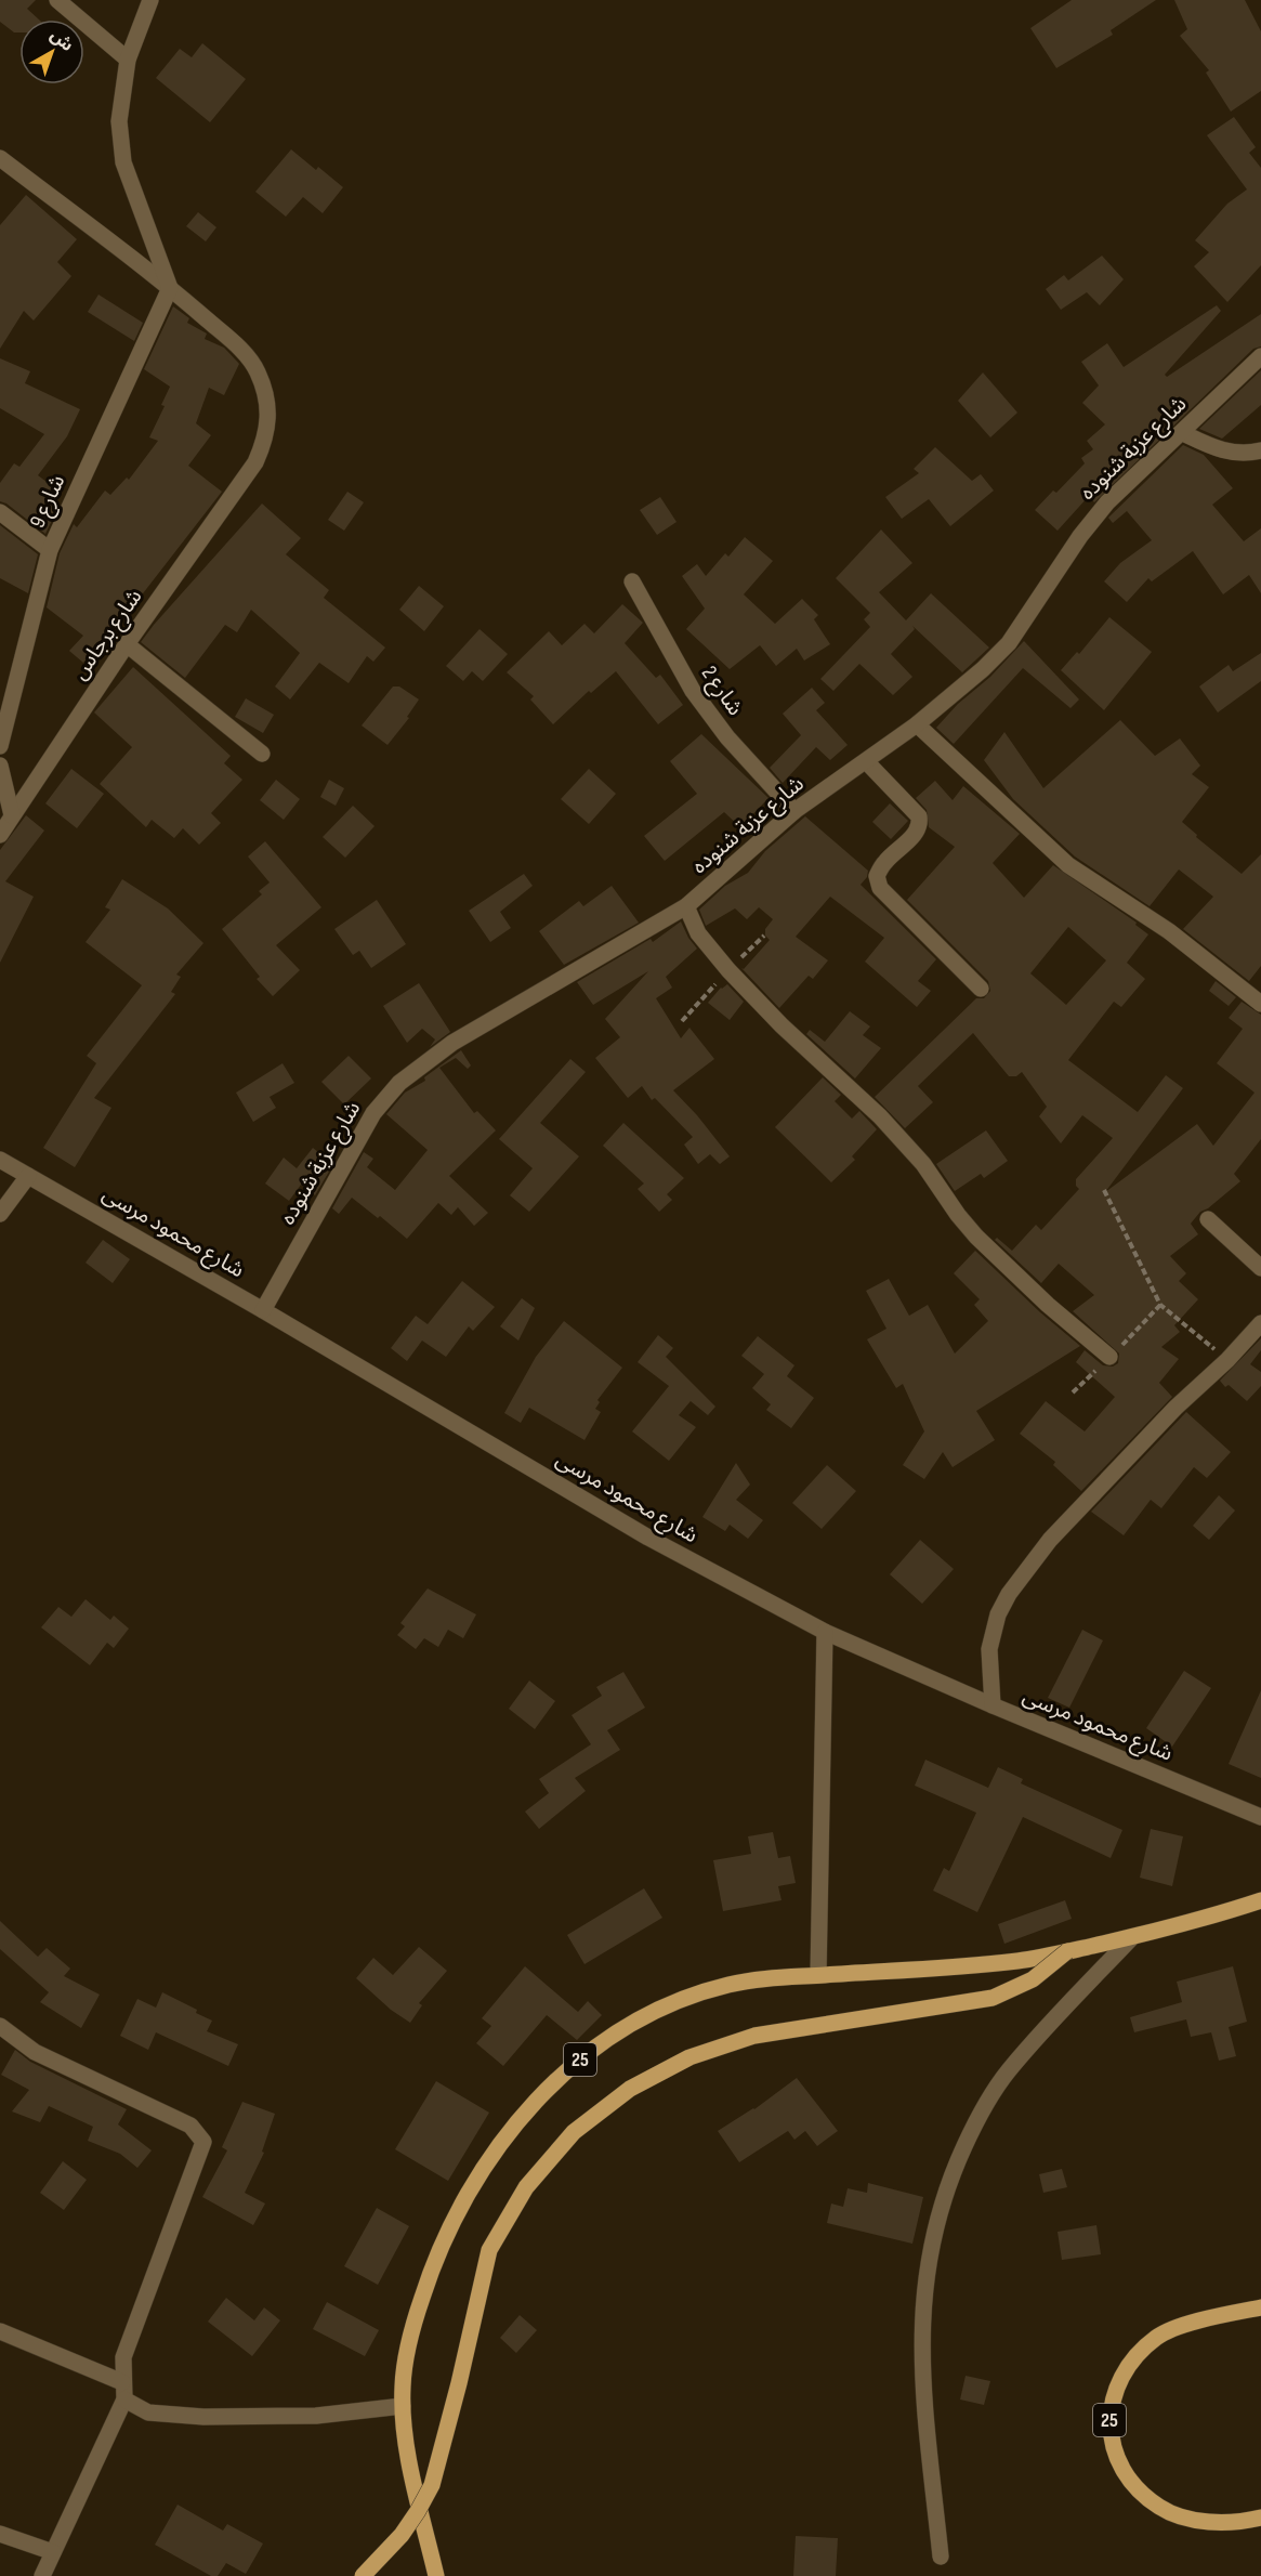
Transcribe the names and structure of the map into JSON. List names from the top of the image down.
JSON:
{
  "streets": {
    "main road": ["25"],
    "street": [
      "شارع عزبة شنوده",
      "شارع 9",
      "شارع برجاس",
      "شارع 2",
      "شارع محمود مرسى"
    ]
  },
  "crossings": [
    ["شارع عزبة شنوده", "شارع 2"],
    ["شارع عزبة شنوده", "شارع محمود مرسى"],
    ["شارع 9", "شارع برجاس"]
  ],
  "north": "top right"
}
